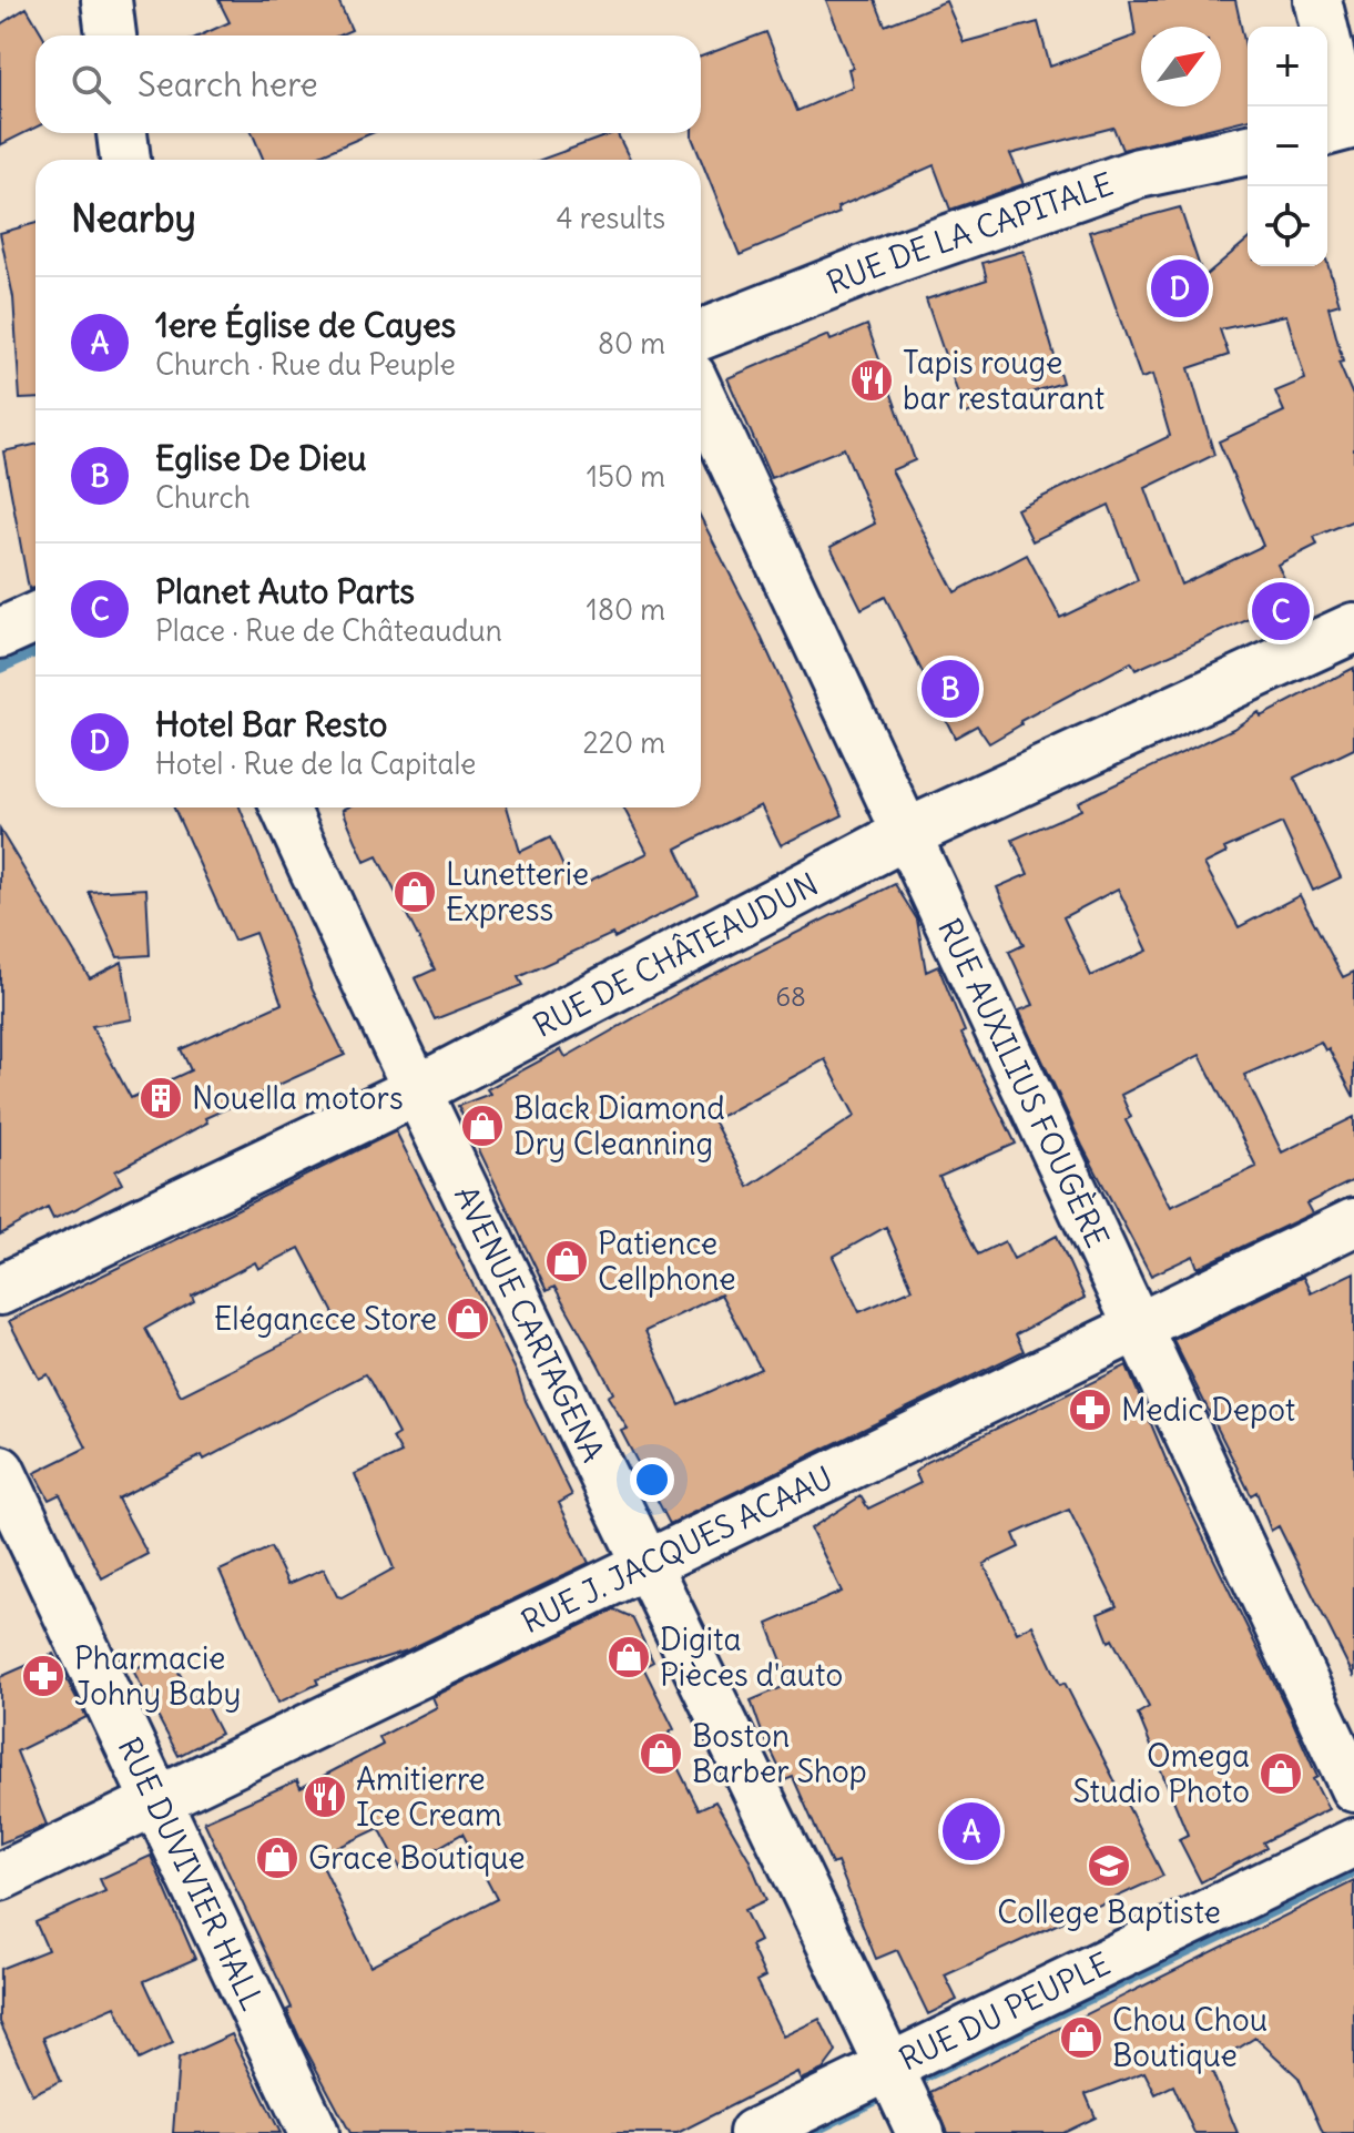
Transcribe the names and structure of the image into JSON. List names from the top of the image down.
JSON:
{
  "streets": {
    "street": [
      "RUE DE LA CAPITALE",
      "RUE DE CHÂTEAUDUN",
      "RUE AUXILIUS FOUGÈRE",
      "AVENUE CARTAGENA",
      "RUE J. JACQUES ACAAU",
      "RUE DUVIVIER HALL",
      "RUE DU PEUPLE"
    ]
  },
  "crossings": [
    ["RUE DE CHÂTEAUDUN", "RUE AUXILIUS FOUGÈRE"],
    ["RUE DE CHÂTEAUDUN", "AVENUE CARTAGENA"],
    ["RUE AUXILIUS FOUGÈRE", "RUE J. JACQUES ACAAU"],
    ["AVENUE CARTAGENA", "RUE J. JACQUES ACAAU"],
    ["AVENUE CARTAGENA", "RUE DU PEUPLE"],
    ["RUE J. JACQUES ACAAU", "RUE DUVIVIER HALL"]
  ],
  "places": {
    "restaurant": ["Tapis rouge bar restaurant", "Amitierre Ice Cream"],
    "shop": [
      "Lunetterie Express",
      "Black Diamond Dry Cleanning",
      "Patience Cellphone",
      "Elégancce Store",
      "Digita Pièces d'auto",
      "Boston Barber Shop",
      "Omega Studio Photo",
      "Grace Boutique",
      "Chou Chou Boutique"
    ],
    "building": ["Nouella motors"],
    "pharmacy": ["Medic Depot", "Pharmacie Johny Baby"],
    "school or university": ["College Baptiste"]
  },
  "house_numbers": ["68"],
  "north": "top right",
  "page": {
    "map_buttons": ["+", "−"],
    "search": "Search here",
    "heading": ["Nearby", "4 results"],
    "pins": [
      "D",
      "C",
      "B",
      "A"
    ],
    "list": [
      {
        "mark": "A",
        "name": "1ere Église de Cayes",
        "note": "Church · Rue du Peuple",
        "value": "80 m"
      },
      {
        "mark": "B",
        "name": "Eglise De Dieu",
        "note": "Church",
        "value": "150 m"
      },
      {
        "mark": "C",
        "name": "Planet Auto Parts",
        "note": "Place · Rue de Châteaudun",
        "value": "180 m"
      },
      {
        "mark": "D",
        "name": "Hotel Bar Resto",
        "note": "Hotel · Rue de la Capitale",
        "value": "220 m"
      }
    ]
  }
}
